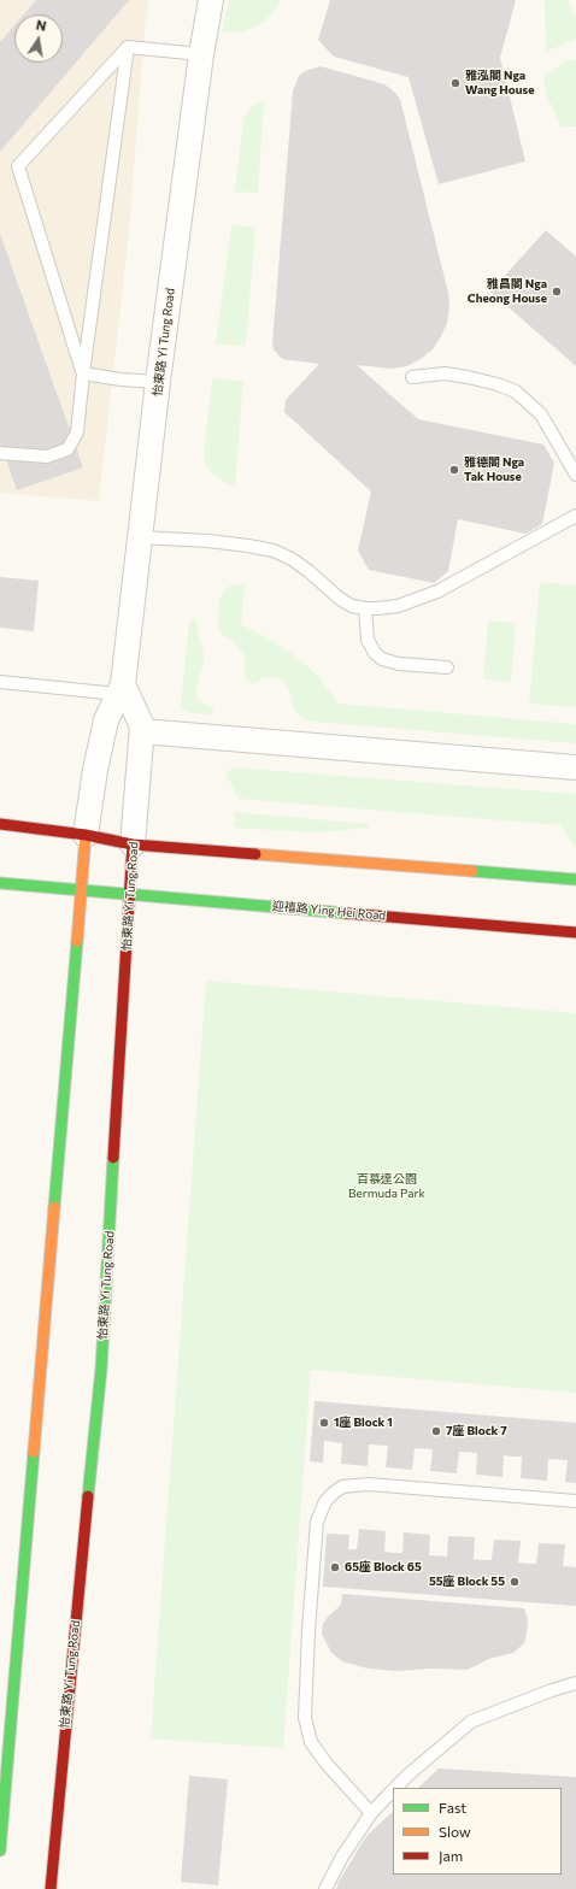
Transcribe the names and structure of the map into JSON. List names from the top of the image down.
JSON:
{
  "streets": {
    "main road": ["怡東路 Yi Tung Road", "迎禧路 Ying Hei Road"]
  },
  "crossings": [
    ["怡東路 Yi Tung Road", "迎禧路 Ying Hei Road"]
  ],
  "parks": ["百慕達公園 Bermuda Park"],
  "places": [
    "雅泓閣 Nga Wang House",
    "雅昌閣 Nga Cheong House",
    "雅德閣 Nga Tak House",
    "1座 Block 1",
    "7座 Block 7",
    "65座 Block 65",
    "55座 Block 55"
  ],
  "legend": ["Fast", "Slow", "Jam"],
  "north": "top"
}
